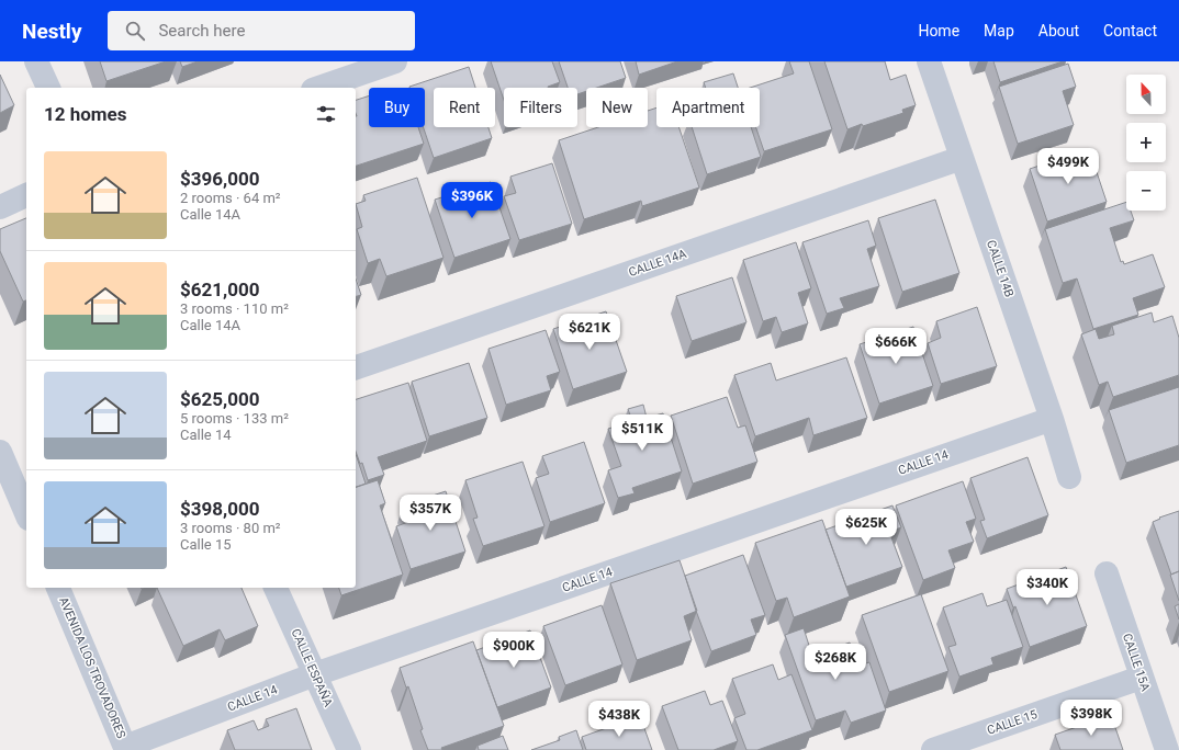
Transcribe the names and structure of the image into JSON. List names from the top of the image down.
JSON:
{
  "streets": {
    "street": [
      "CALLE 14A",
      "CALLE 14B",
      "CALLE 14",
      "CALLE 15A",
      "AVENIDA LOS TROVADORES",
      "CALLE ESPAÑA",
      "CALLE 15"
    ]
  },
  "crossings": [
    ["CALLE 14A", "CALLE 14B"],
    ["CALLE 14B", "CALLE 14"],
    ["CALLE 14", "AVENIDA LOS TROVADORES"],
    ["CALLE 14", "CALLE ESPAÑA"],
    ["CALLE 15A", "CALLE 15"]
  ],
  "north": "top",
  "page": {
    "header": "Nestly",
    "search": "Search here",
    "nav": [
      "Home",
      "Map",
      "About",
      "Contact"
    ],
    "map_buttons": ["+", "−"],
    "chip": [
      "Buy",
      "Rent",
      "Filters",
      "New",
      "Apartment"
    ],
    "heading": "12 homes",
    "list": [
      {
        "name": "$396,000",
        "note": "2 rooms · 64 m² · Calle 14A"
      },
      {
        "name": "$621,000",
        "note": "3 rooms · 110 m² · Calle 14A"
      },
      {
        "name": "$625,000",
        "note": "5 rooms · 133 m² · Calle 14"
      },
      {
        "name": "$398,000",
        "note": "3 rooms · 80 m² · Calle 15"
      }
    ],
    "price": [
      "$499K",
      "$396K",
      "$621K",
      "$666K",
      "$511K",
      "$357K",
      "$625K",
      "$340K",
      "$900K",
      "$268K",
      "$398K",
      "$438K"
    ]
  }
}
